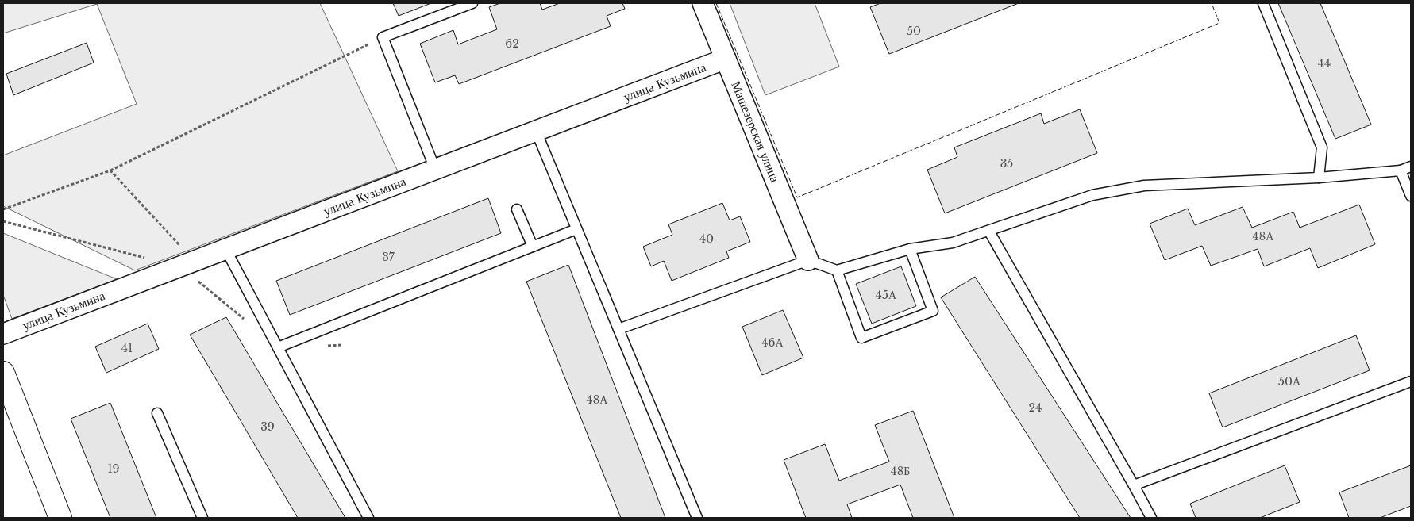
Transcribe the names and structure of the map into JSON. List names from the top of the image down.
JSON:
{
  "streets": {
    "street": ["улица Кузьмина", "Машезерская улица"]
  },
  "crossings": [
    ["улица Кузьмина", "Машезерская улица"]
  ],
  "house_numbers": [
    "50",
    "62",
    "44",
    "35",
    "48А",
    "40",
    "37",
    "45А",
    "46А",
    "41",
    "50А",
    "48А",
    "24",
    "39",
    "19",
    "48Б"
  ]
}
